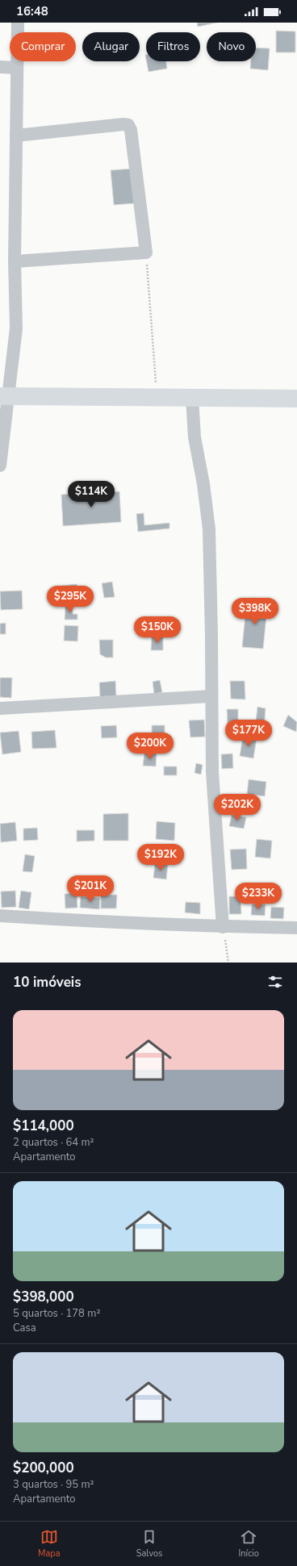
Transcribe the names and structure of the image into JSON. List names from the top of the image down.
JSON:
{
  "page": {
    "status": "16:48",
    "chip": [
      "Comprar",
      "Alugar",
      "Filtros",
      "Novo"
    ],
    "price": [
      "$114K",
      "$295K",
      "$398K",
      "$150K",
      "$177K",
      "$200K",
      "$202K",
      "$192K",
      "$201K",
      "$233K"
    ],
    "heading": "10 imóveis",
    "list": [
      {
        "name": "$114,000",
        "note": "2 quartos · 64 m² · Apartamento"
      },
      {
        "name": "$398,000",
        "note": "5 quartos · 178 m² · Casa"
      },
      {
        "name": "$200,000",
        "note": "3 quartos · 95 m² · Apartamento"
      }
    ],
    "tabs": ["Mapa", "Salvos", "Início"]
  }
}
